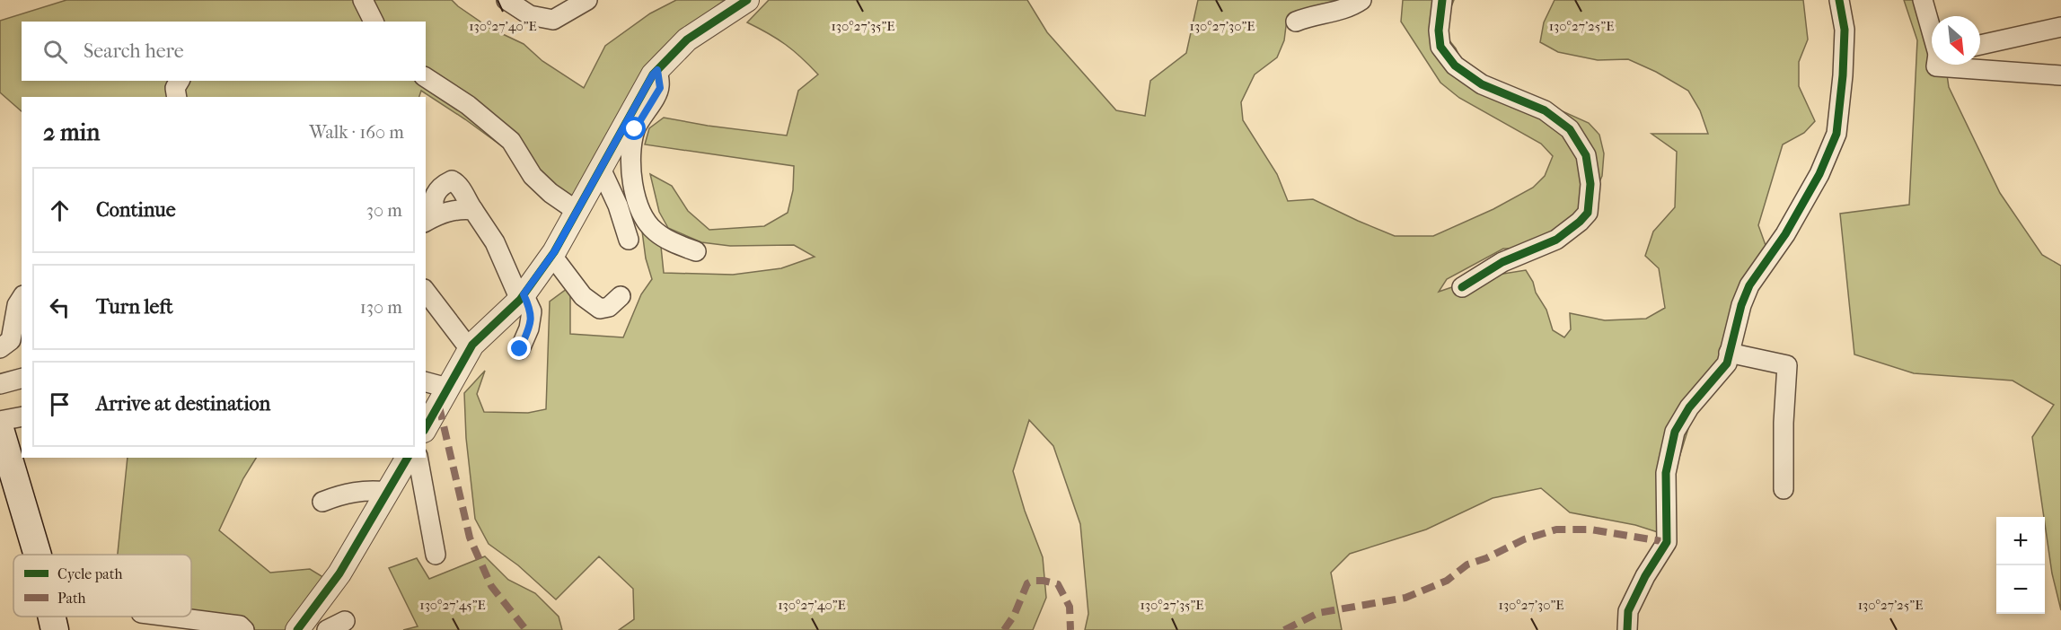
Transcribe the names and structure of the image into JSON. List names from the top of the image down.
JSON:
{
  "legend": ["Cycle path", "Path"],
  "north": "bottom right",
  "page": {
    "search": "Search here",
    "heading": ["2 min", "Walk · 160 m"],
    "list": [
      ["Continue", "30 m"],
      ["Turn left", "130 m"],
      "Arrive at destination"
    ],
    "map_buttons": ["+", "−"]
  },
  "coordinates": [
    "130°27'40\"E",
    "130°27'35\"E",
    "130°27'30\"E",
    "130°27'25\"E",
    "130°27'45\"E"
  ]
}
